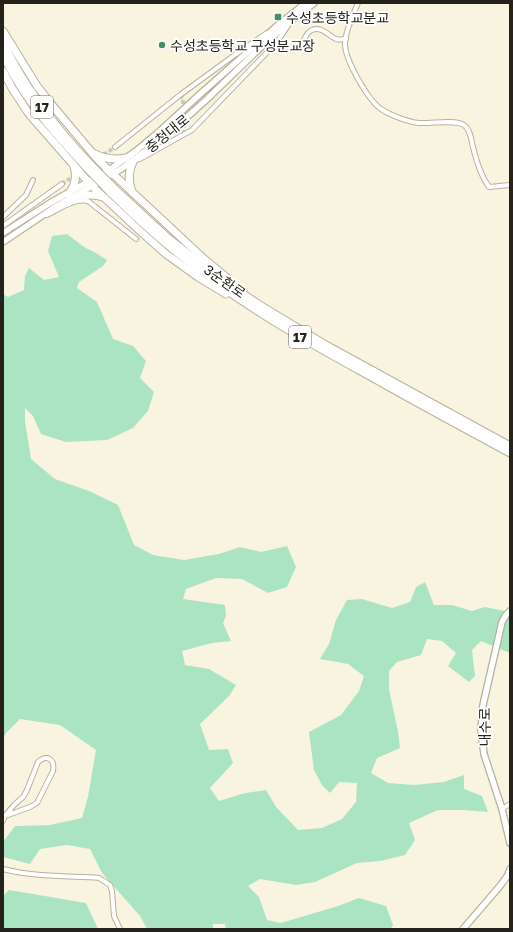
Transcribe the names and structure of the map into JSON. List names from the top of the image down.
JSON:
{
  "streets": {
    "highway": ["17", "3순환로"],
    "main road": ["충청대로", "내수로"]
  },
  "places": {
    "transit": ["수성초등학교분교"],
    "other": ["수성초등학교 구성분교장"]
  }
}
